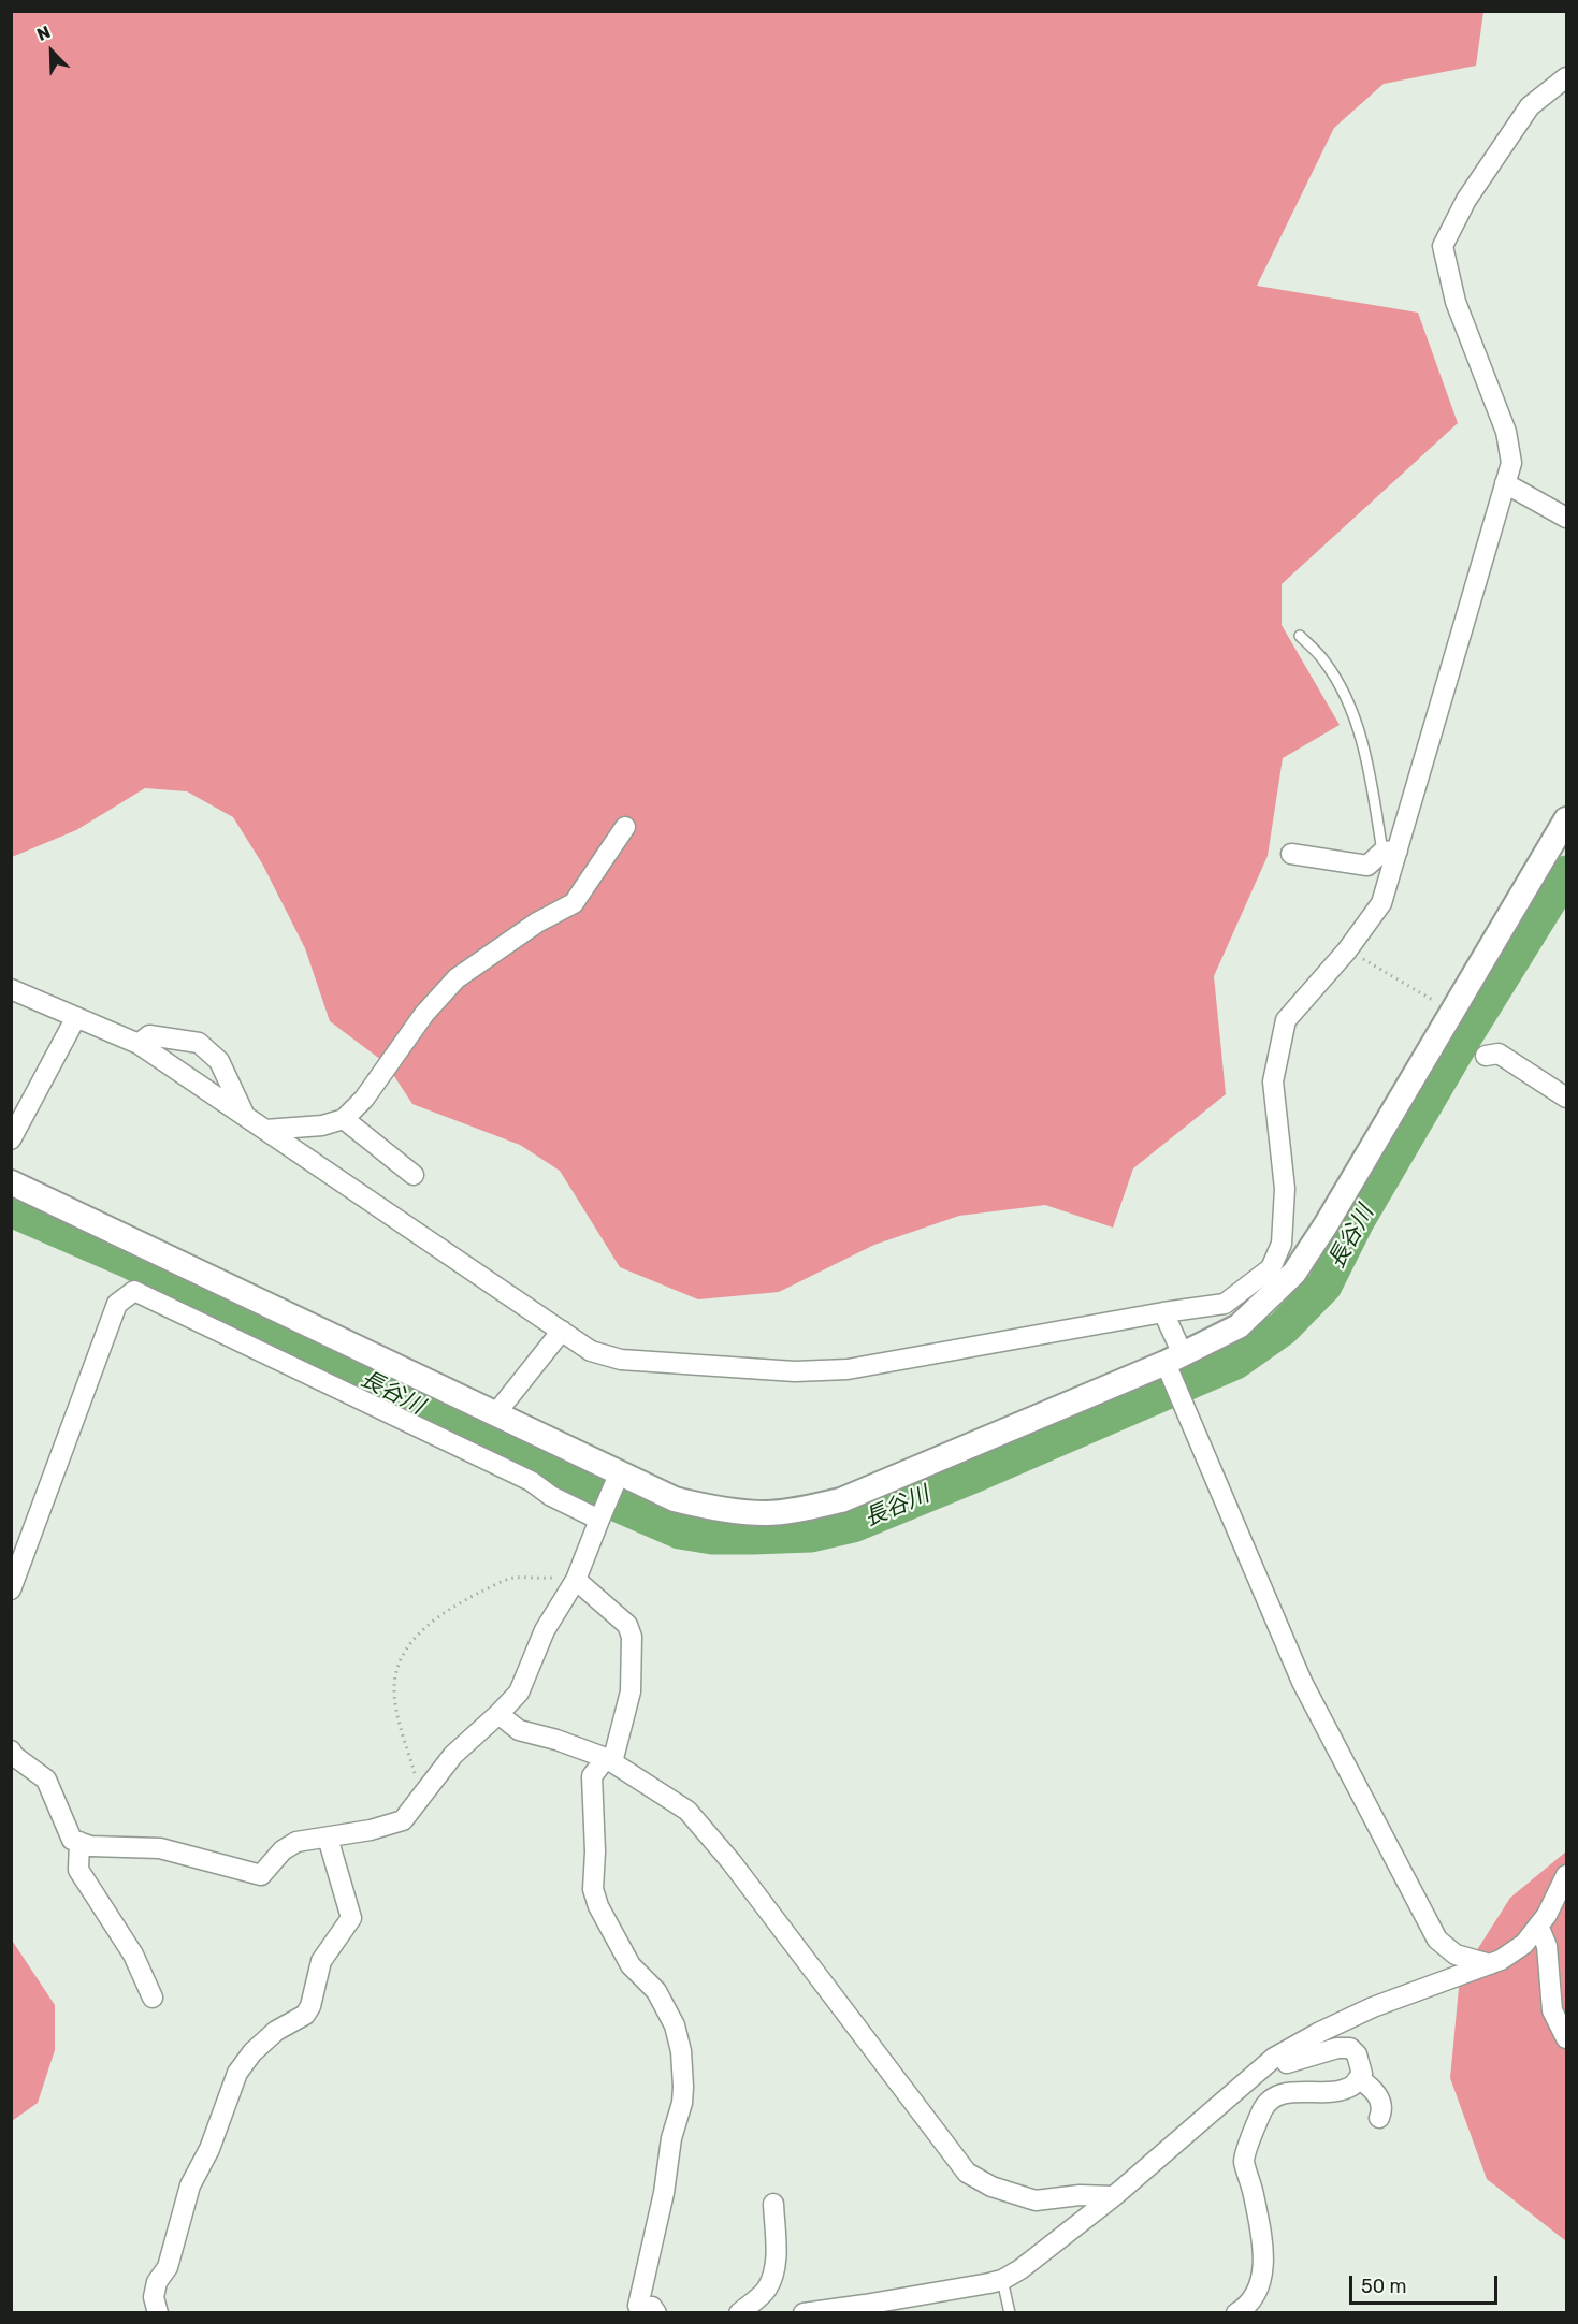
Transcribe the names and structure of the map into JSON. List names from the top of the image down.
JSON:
{
  "water": ["長谷川"],
  "scale_bar": "50 m",
  "north": "top left"
}
